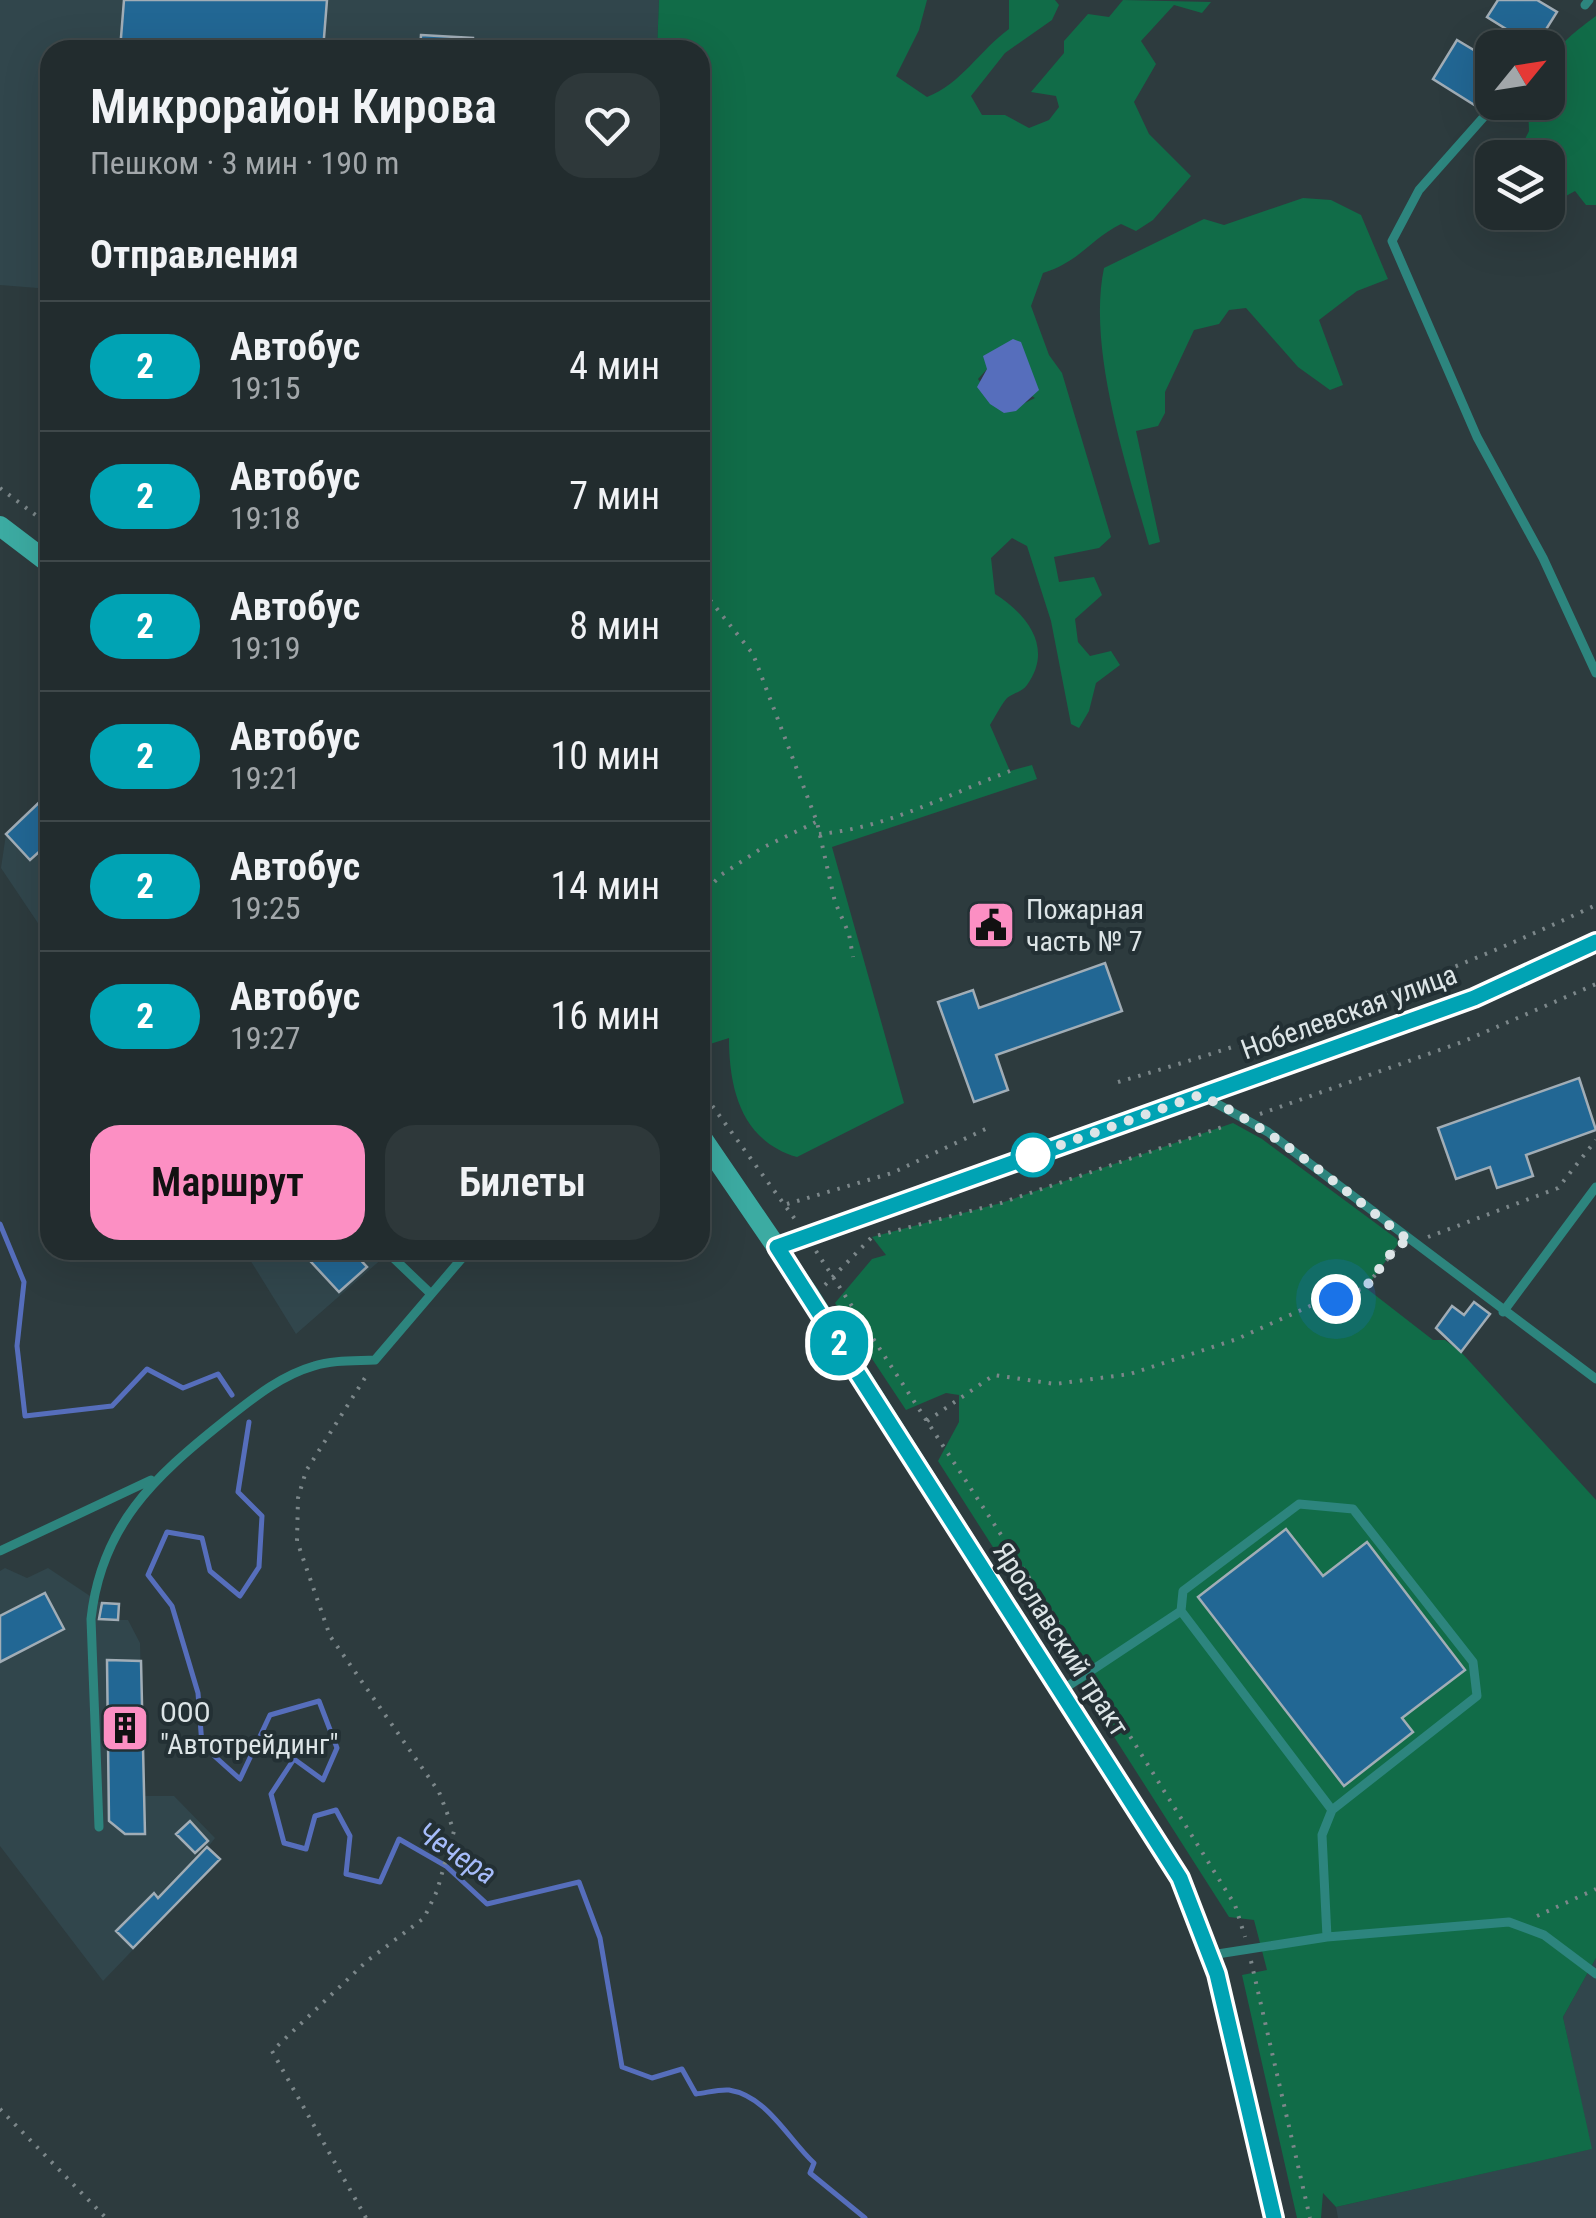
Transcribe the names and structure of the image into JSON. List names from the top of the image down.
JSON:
{
  "streets": {
    "street": ["Нобелевская улица", "Ярославский тракт"]
  },
  "crossings": [
    ["Нобелевская улица", "Ярославский тракт"]
  ],
  "water": ["Чечера"],
  "places": {
    "public building": ["Пожарная часть № 7"],
    "building": ["ООО \"Автотрейдинг\""]
  },
  "lines": ["bus line 2"],
  "north": "top right",
  "page": {
    "on_map": "2",
    "heading": [
      ["Микрорайон Кирова", "Пешком · 3 мин · 190 m"],
      "Отправления"
    ],
    "list": [
      {
        "mark": "2",
        "name": "Автобус",
        "note": "19:15",
        "value": "4 мин"
      },
      {
        "mark": "2",
        "name": "Автобус",
        "note": "19:18",
        "value": "7 мин"
      },
      {
        "mark": "2",
        "name": "Автобус",
        "note": "19:19",
        "value": "8 мин"
      },
      {
        "mark": "2",
        "name": "Автобус",
        "note": "19:21",
        "value": "10 мин"
      },
      {
        "mark": "2",
        "name": "Автобус",
        "note": "19:25",
        "value": "14 мин"
      },
      {
        "mark": "2",
        "name": "Автобус",
        "note": "19:27",
        "value": "16 мин"
      }
    ],
    "buttons": ["Маршрут", "Билеты"]
  }
}
